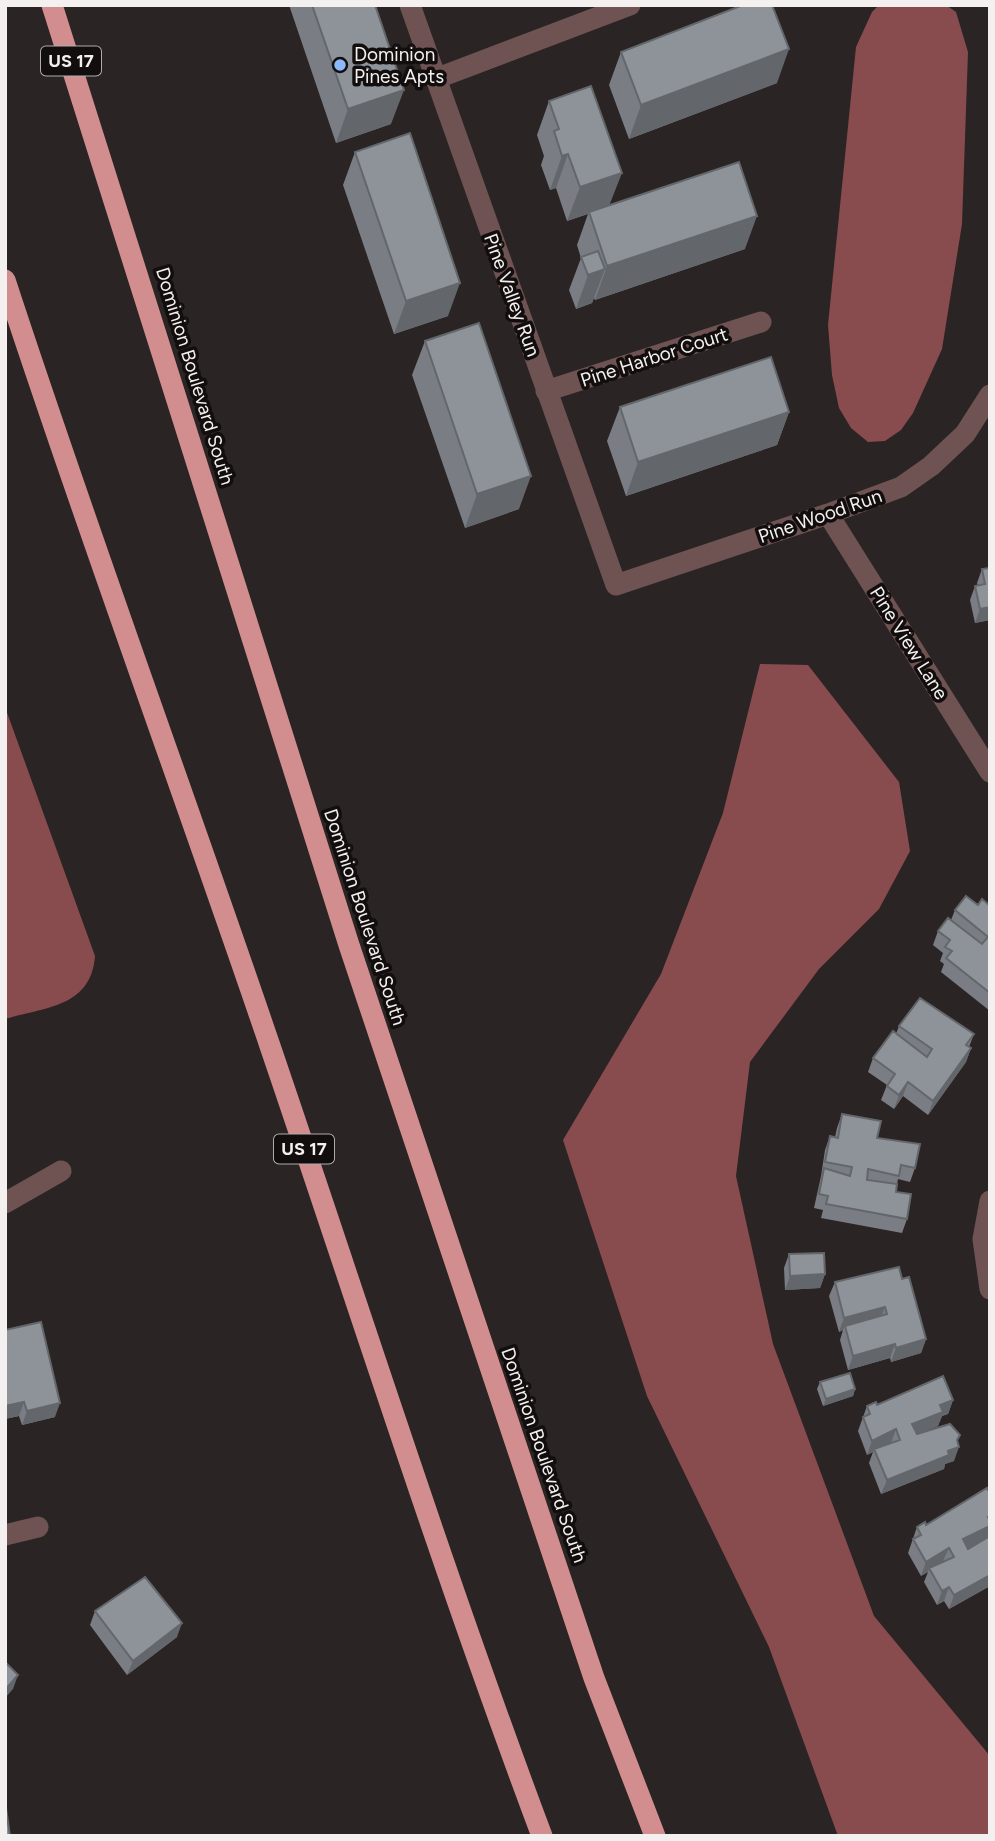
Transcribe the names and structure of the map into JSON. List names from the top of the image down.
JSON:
{
  "streets": {
    "highway": ["US 17", "Dominion Boulevard South"],
    "street": [
      "Pine Valley Run",
      "Pine Harbor Court",
      "Pine Wood Run",
      "Pine View Lane"
    ]
  },
  "crossings": [
    ["Pine Valley Run", "Pine Harbor Court"],
    ["Pine Valley Run", "Pine Wood Run"],
    ["Pine Wood Run", "Pine View Lane"]
  ],
  "places": ["Dominion Pines Apts"]
}
